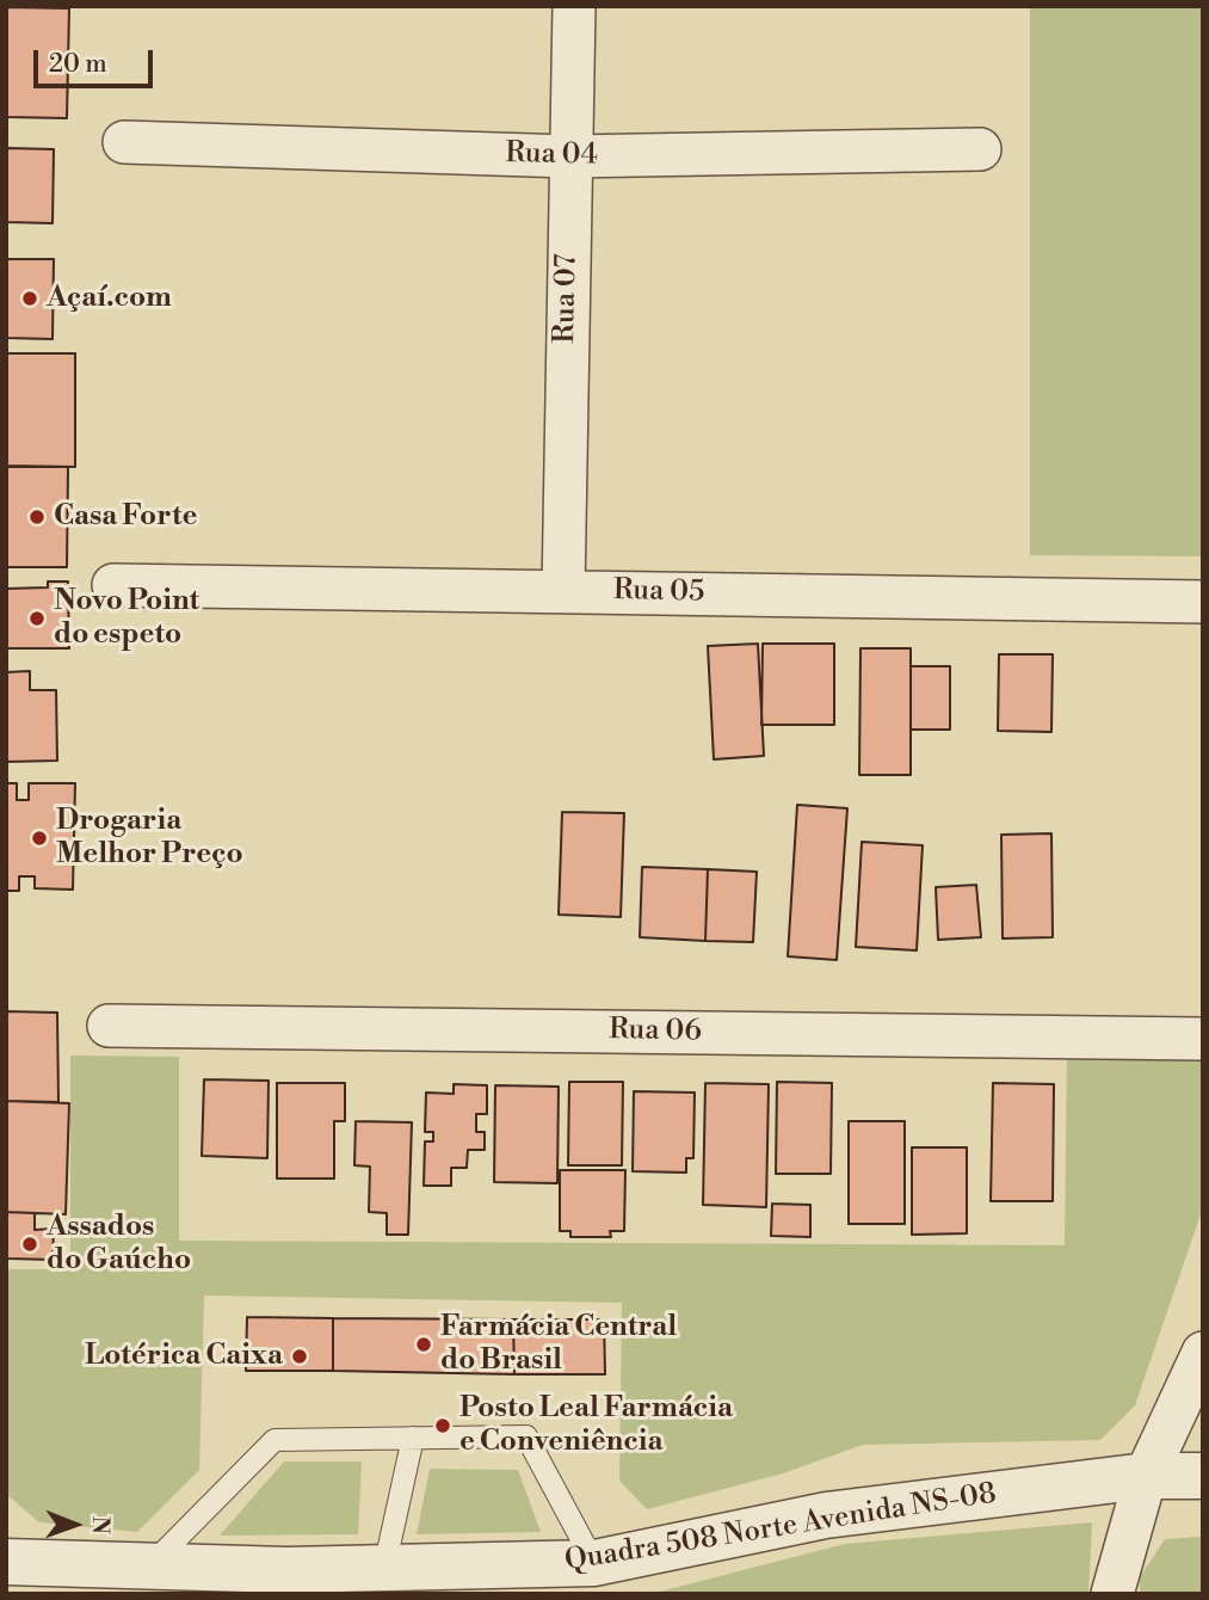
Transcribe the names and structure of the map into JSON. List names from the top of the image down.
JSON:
{
  "streets": {
    "street": [
      "Rua 04",
      "Rua 07",
      "Rua 05",
      "Rua 06",
      "Quadra 508 Norte Avenida NS-08"
    ]
  },
  "crossings": [
    ["Rua 04", "Rua 07"],
    ["Rua 07", "Rua 05"]
  ],
  "places": [
    "Açaí.com",
    "Casa Forte",
    "Novo Point do espeto",
    "Drogaria Melhor Preço",
    "Assados do Gaúcho",
    "Farmácia Central do Brasil",
    "Lotérica Caixa",
    "Posto Leal Farmácia e Conveniência"
  ],
  "scale_bar": "20 m",
  "north": "right"
}
